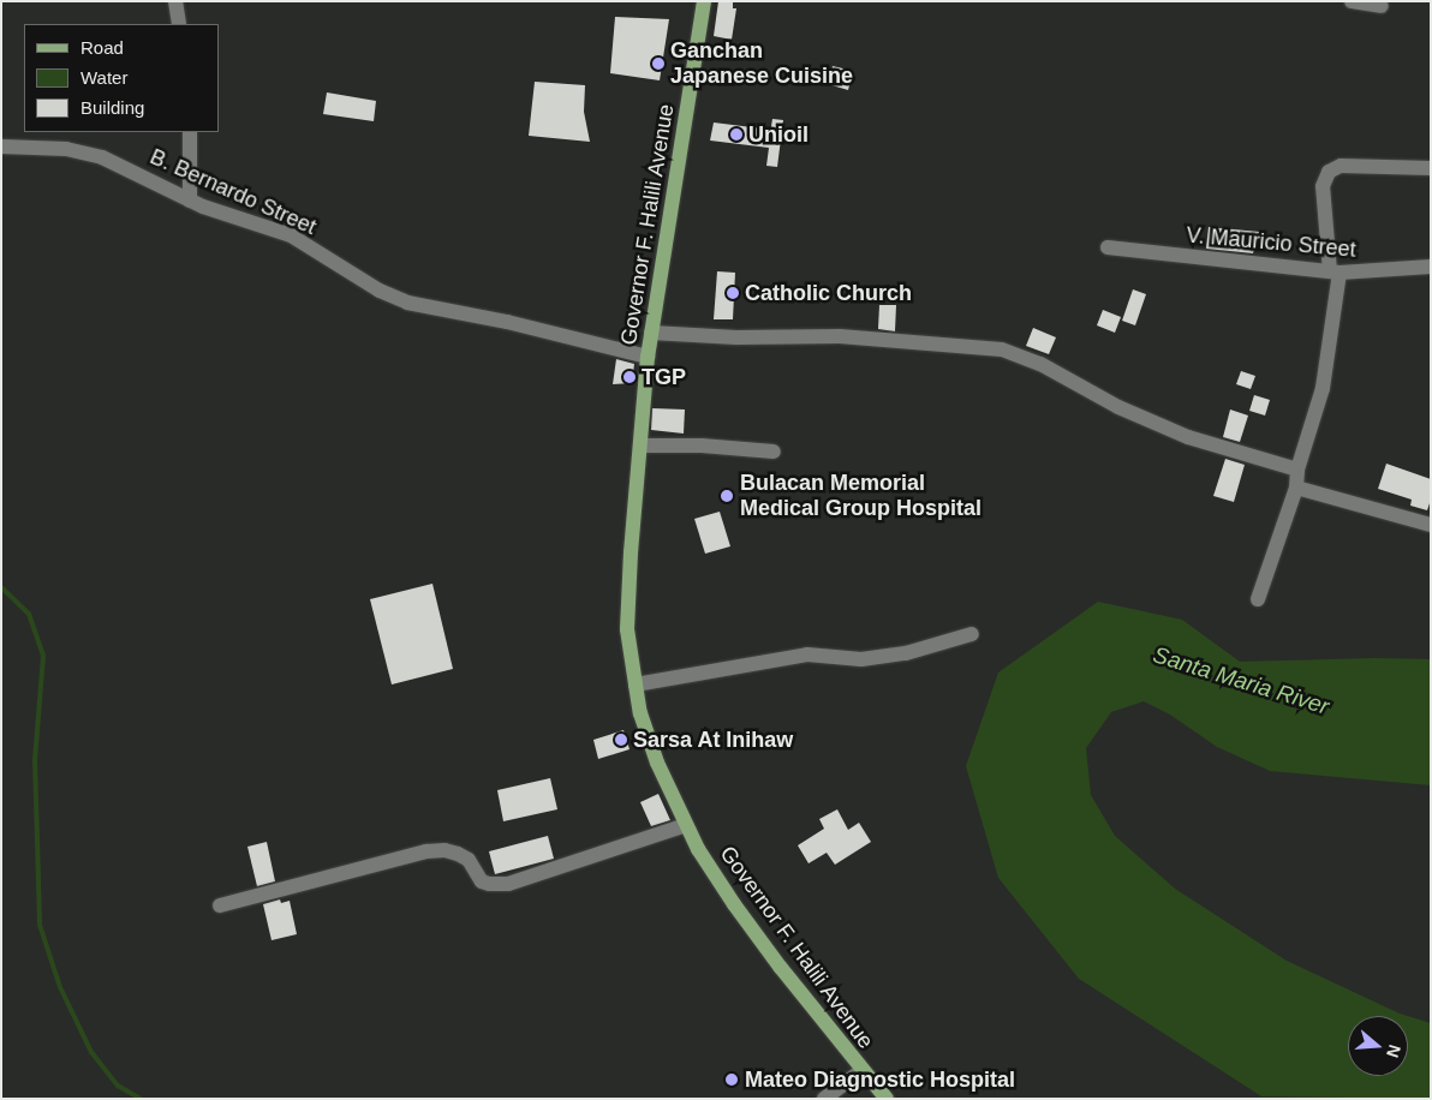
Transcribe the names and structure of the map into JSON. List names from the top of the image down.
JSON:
{
  "streets": {
    "main road": ["Governor F. Halili Avenue"],
    "street": ["B. Bernardo Street", "V. Mauricio Street"]
  },
  "crossings": [
    ["B. Bernardo Street", "Governor F. Halili Avenue"]
  ],
  "water": ["Santa Maria River"],
  "places": [
    "Ganchan Japanese Cuisine",
    "Unioil",
    "Catholic Church",
    "TGP",
    "Bulacan Memorial Medical Group Hospital",
    "Sarsa At Inihaw",
    "Mateo Diagnostic Hospital"
  ],
  "legend": ["Road", "Water", "Building"],
  "north": "right"
}
